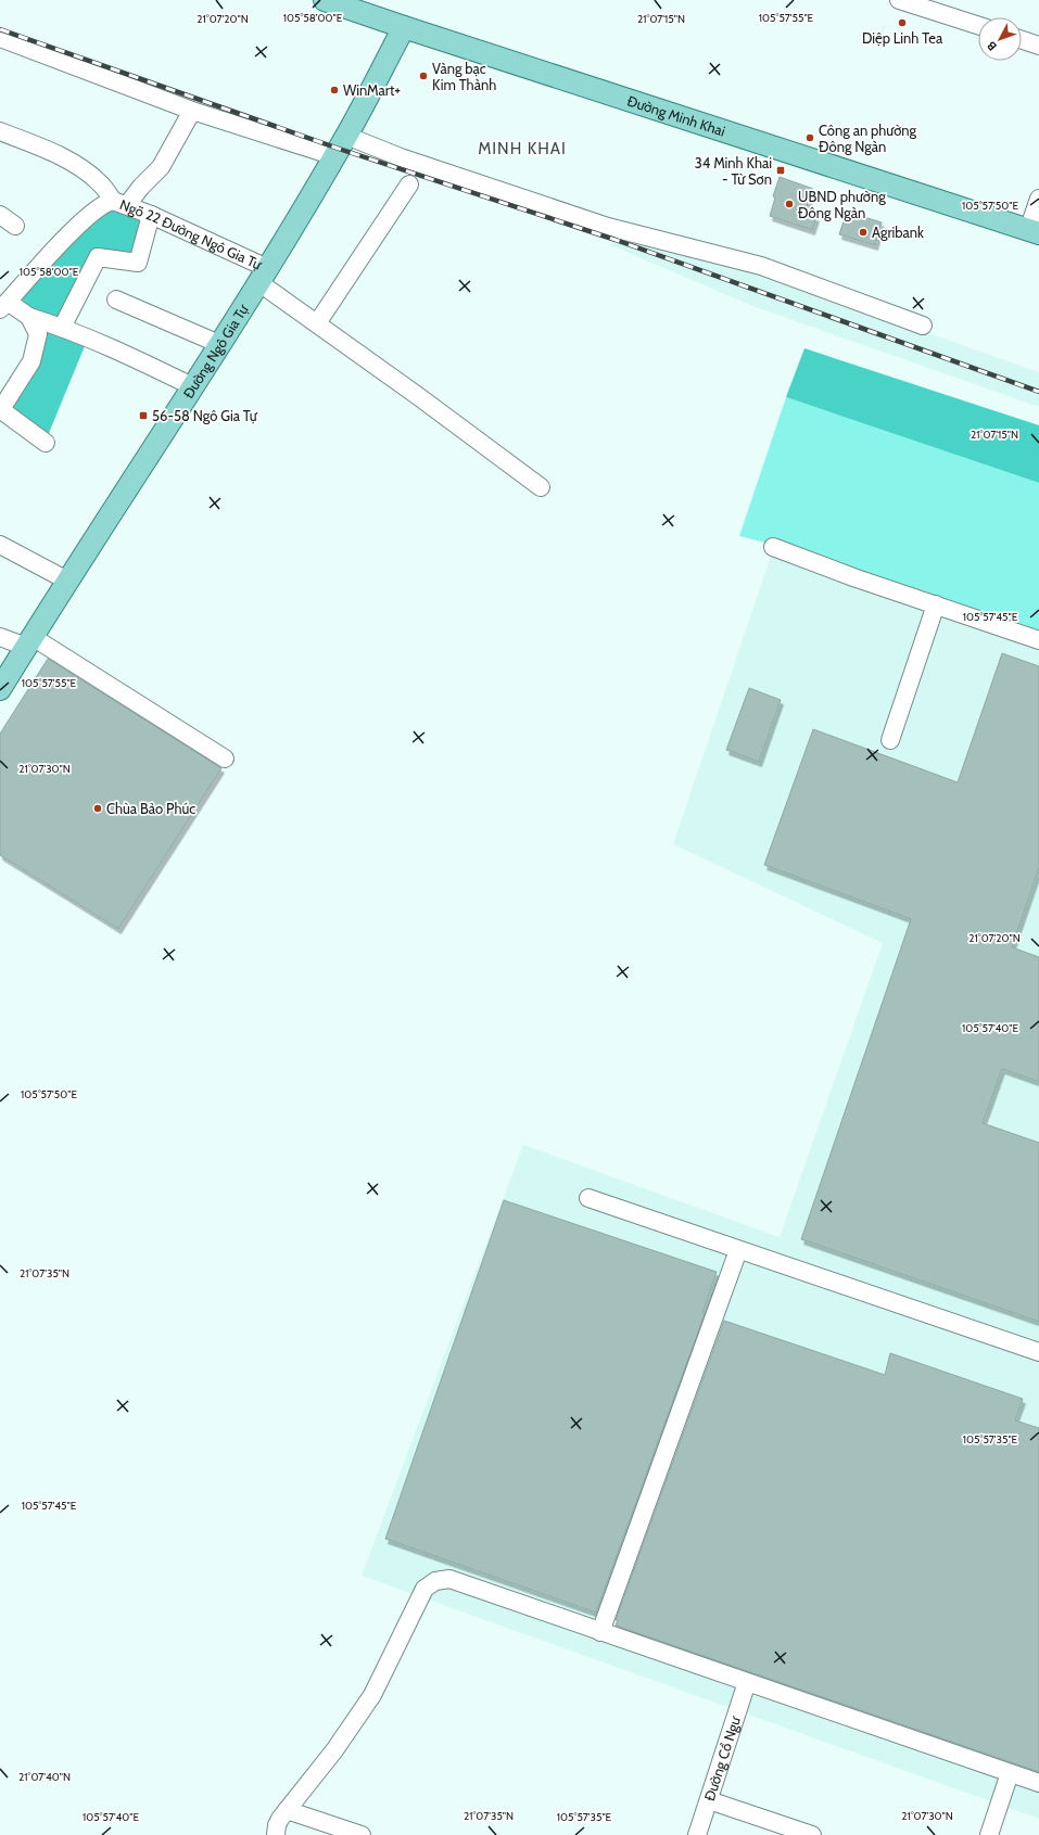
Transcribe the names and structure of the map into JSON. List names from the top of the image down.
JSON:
{
  "streets": {
    "main road": ["Đường Minh Khai", "Đường Ngô Gia Tự"],
    "street": ["Ngõ 22 Đường Ngô Gia Tự", "Đường Cổ Ngư"]
  },
  "crossings": [
    ["Đường Minh Khai", "Đường Ngô Gia Tự"],
    ["Ngõ 22 Đường Ngô Gia Tự", "Đường Ngô Gia Tự"]
  ],
  "districts": ["MINH KHAI"],
  "places": {
    "other": [
      "Diệp Linh Tea",
      "Vàng bạc Kim Thành",
      "WinMart+",
      "Công an phường Đông Ngàn",
      "UBND phường Đông Ngàn",
      "Agribank",
      "Chùa Bảo Phúc"
    ],
    "transit": ["34 Minh Khai - Từ Sơn", "56-58 Ngô Gia Tự"]
  },
  "north": "bottom left",
  "coordinates": [
    "105°58'00\"E",
    "105°57'55\"E",
    "21°07'20\"N",
    "21°07'15\"N",
    "105°57'50\"E",
    "105°57'45\"E",
    "21°07'30\"N",
    "105°57'40\"E",
    "21°07'35\"N",
    "105°57'35\"E",
    "21°07'40\"N"
  ]
}
